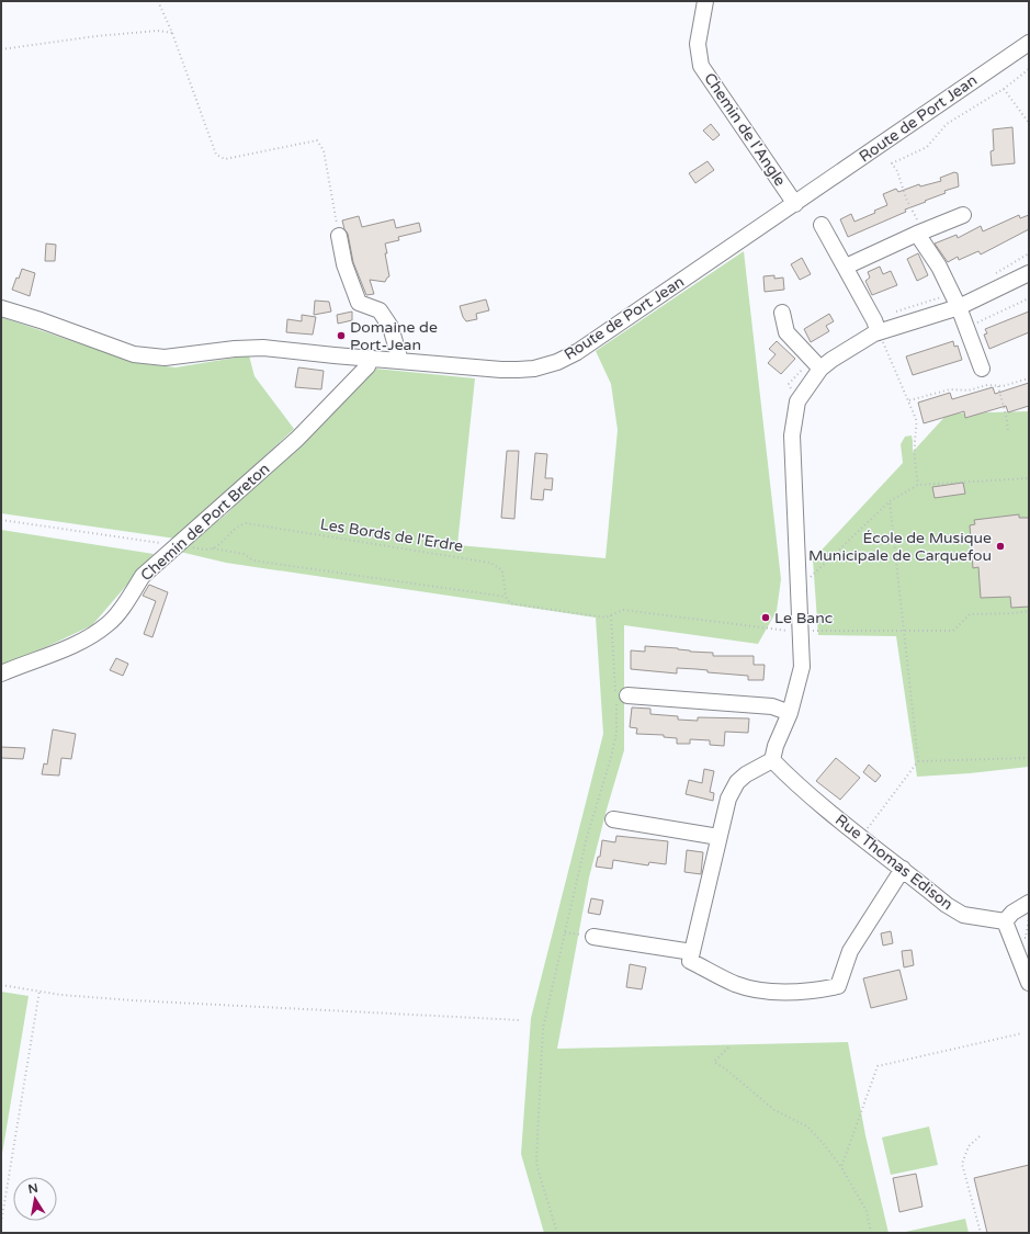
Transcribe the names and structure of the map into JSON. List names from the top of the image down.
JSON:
{
  "streets": {
    "street": [
      "Route de Port Jean",
      "Chemin de l'Angle",
      "Chemin de Port Breton",
      "Rue Thomas Edison"
    ],
    "path": ["Les Bords de l'Erdre"]
  },
  "crossings": [
    ["Route de Port Jean", "Chemin de l'Angle"],
    ["Route de Port Jean", "Chemin de Port Breton"]
  ],
  "places": ["Domaine de Port-Jean", "École de Musique Municipale de Carquefou", "Le Banc"],
  "north": "top"
}
